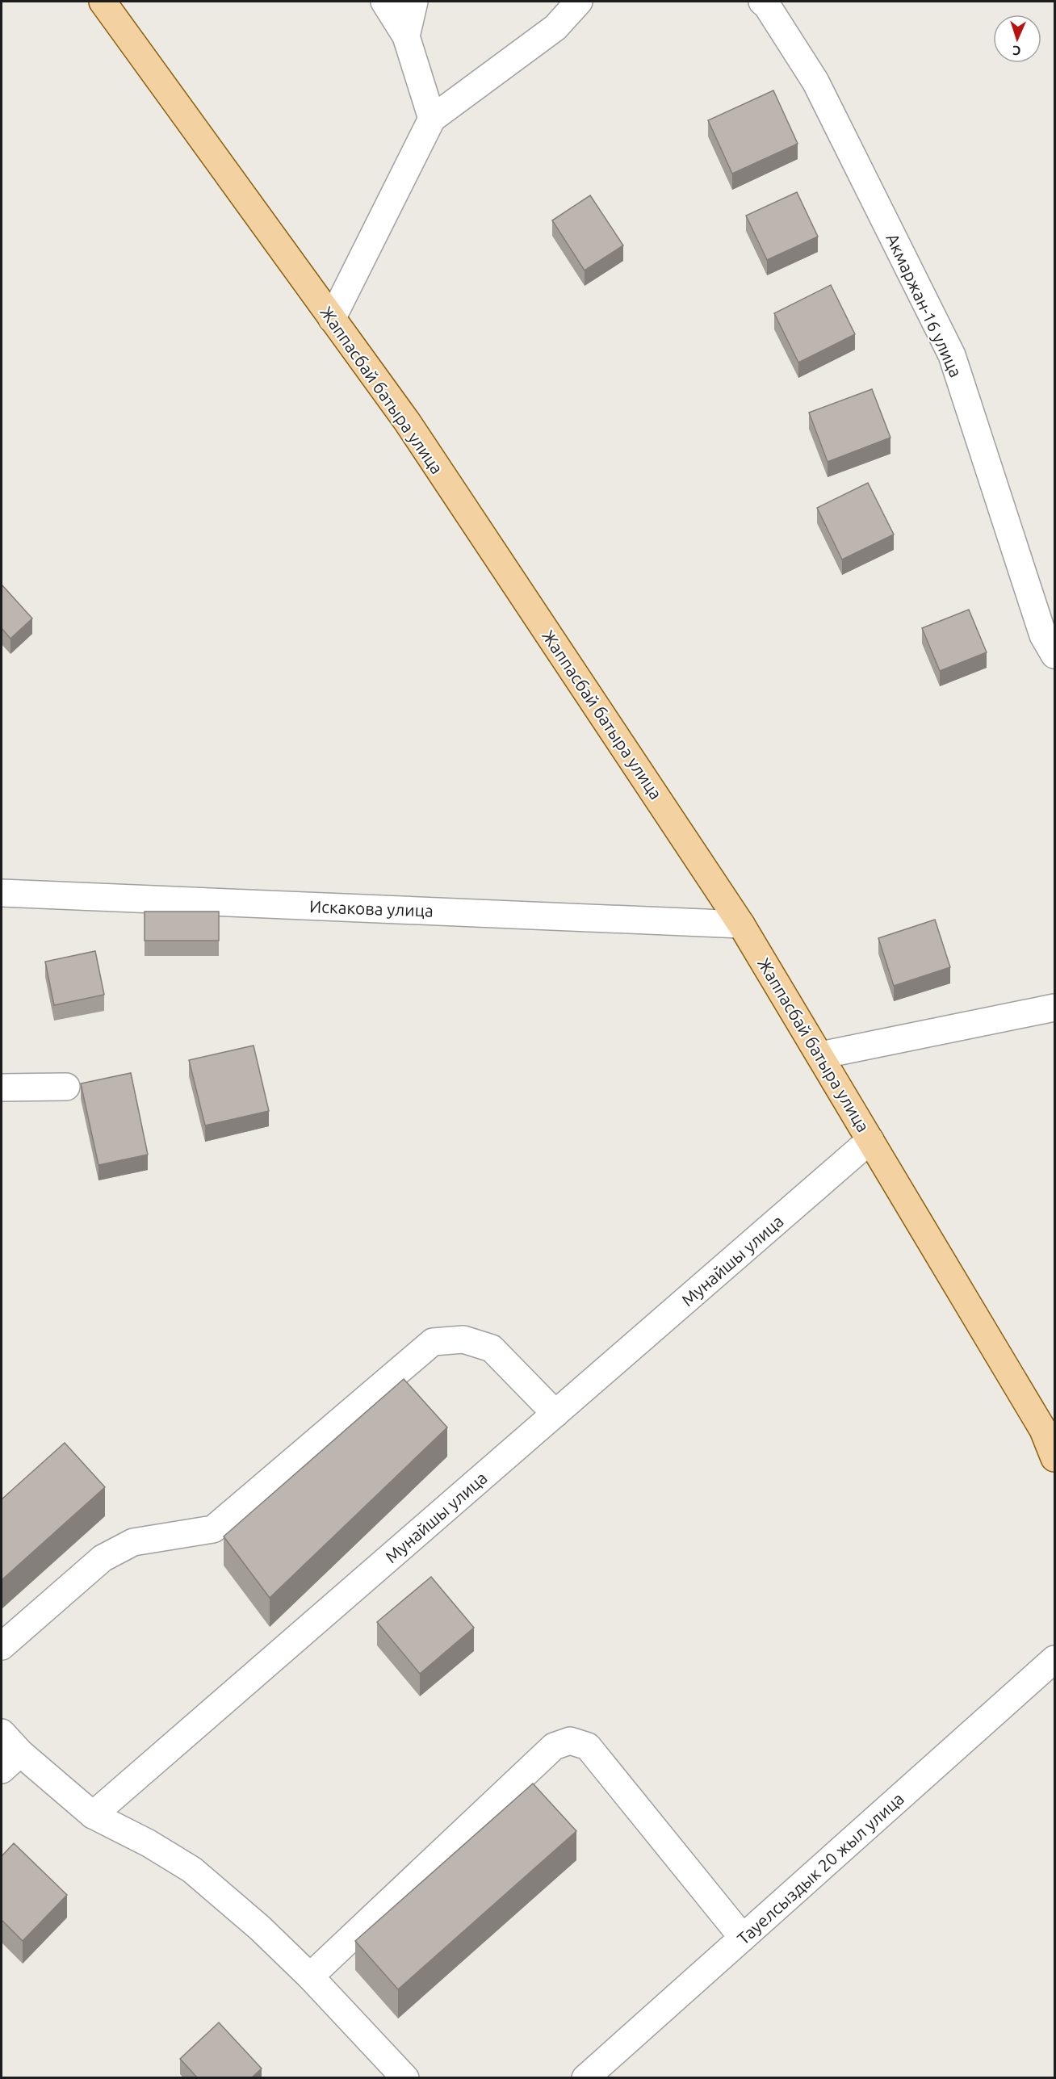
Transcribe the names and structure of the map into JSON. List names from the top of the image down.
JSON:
{
  "streets": {
    "main road": ["Жаппасбай батыра улица"],
    "street": [
      "Акмаржан-16 улица",
      "Искакова улица",
      "Мунайшы улица",
      "Тауелсыздык 20 жыл улица"
    ]
  },
  "crossings": [
    ["Жаппасбай батыра улица", "Искакова улица"],
    ["Жаппасбай батыра улица", "Мунайшы улица"]
  ],
  "north": "bottom"
}
